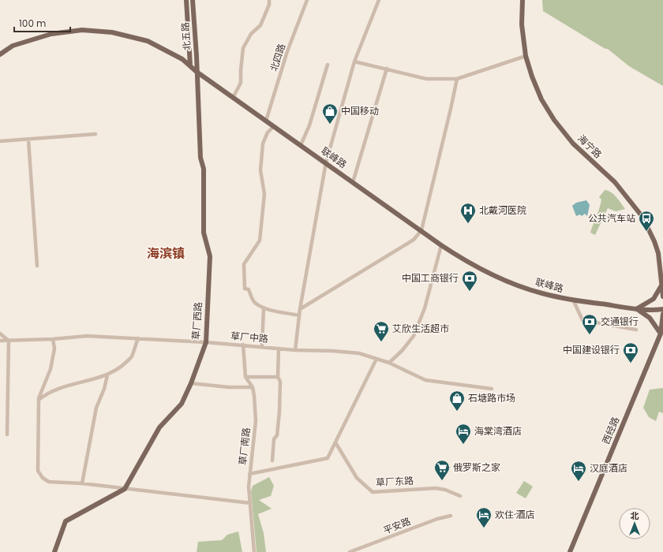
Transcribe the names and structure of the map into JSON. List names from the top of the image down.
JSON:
{
  "streets": {
    "main road": [
      "北五路",
      "海宁路",
      "联峰路",
      "草厂西路",
      "西经路"
    ],
    "street": [
      "北四路",
      "草厂中路",
      "草厂南路",
      "草厂东路",
      "平安路"
    ]
  },
  "crossings": [
    ["北五路", "联峰路"],
    ["北五路", "草厂西路"],
    ["北四路", "联峰路"],
    ["联峰路", "草厂西路"],
    ["草厂西路", "草厂中路"]
  ],
  "districts": ["海滨镇"],
  "places": {
    "shop": ["中国移动", "石塘路市场"],
    "hospital": ["北戴河医院"],
    "bus stop": ["公共汽车站"],
    "bank": ["中国工商银行", "交通银行", "中国建设银行"],
    "supermarket": ["艾欣生活超市", "俄罗斯之家"],
    "hotel": ["海棠湾酒店", "汉庭酒店", "欢住·酒店"]
  },
  "scale_bar": "100 m",
  "north": "top"
}
